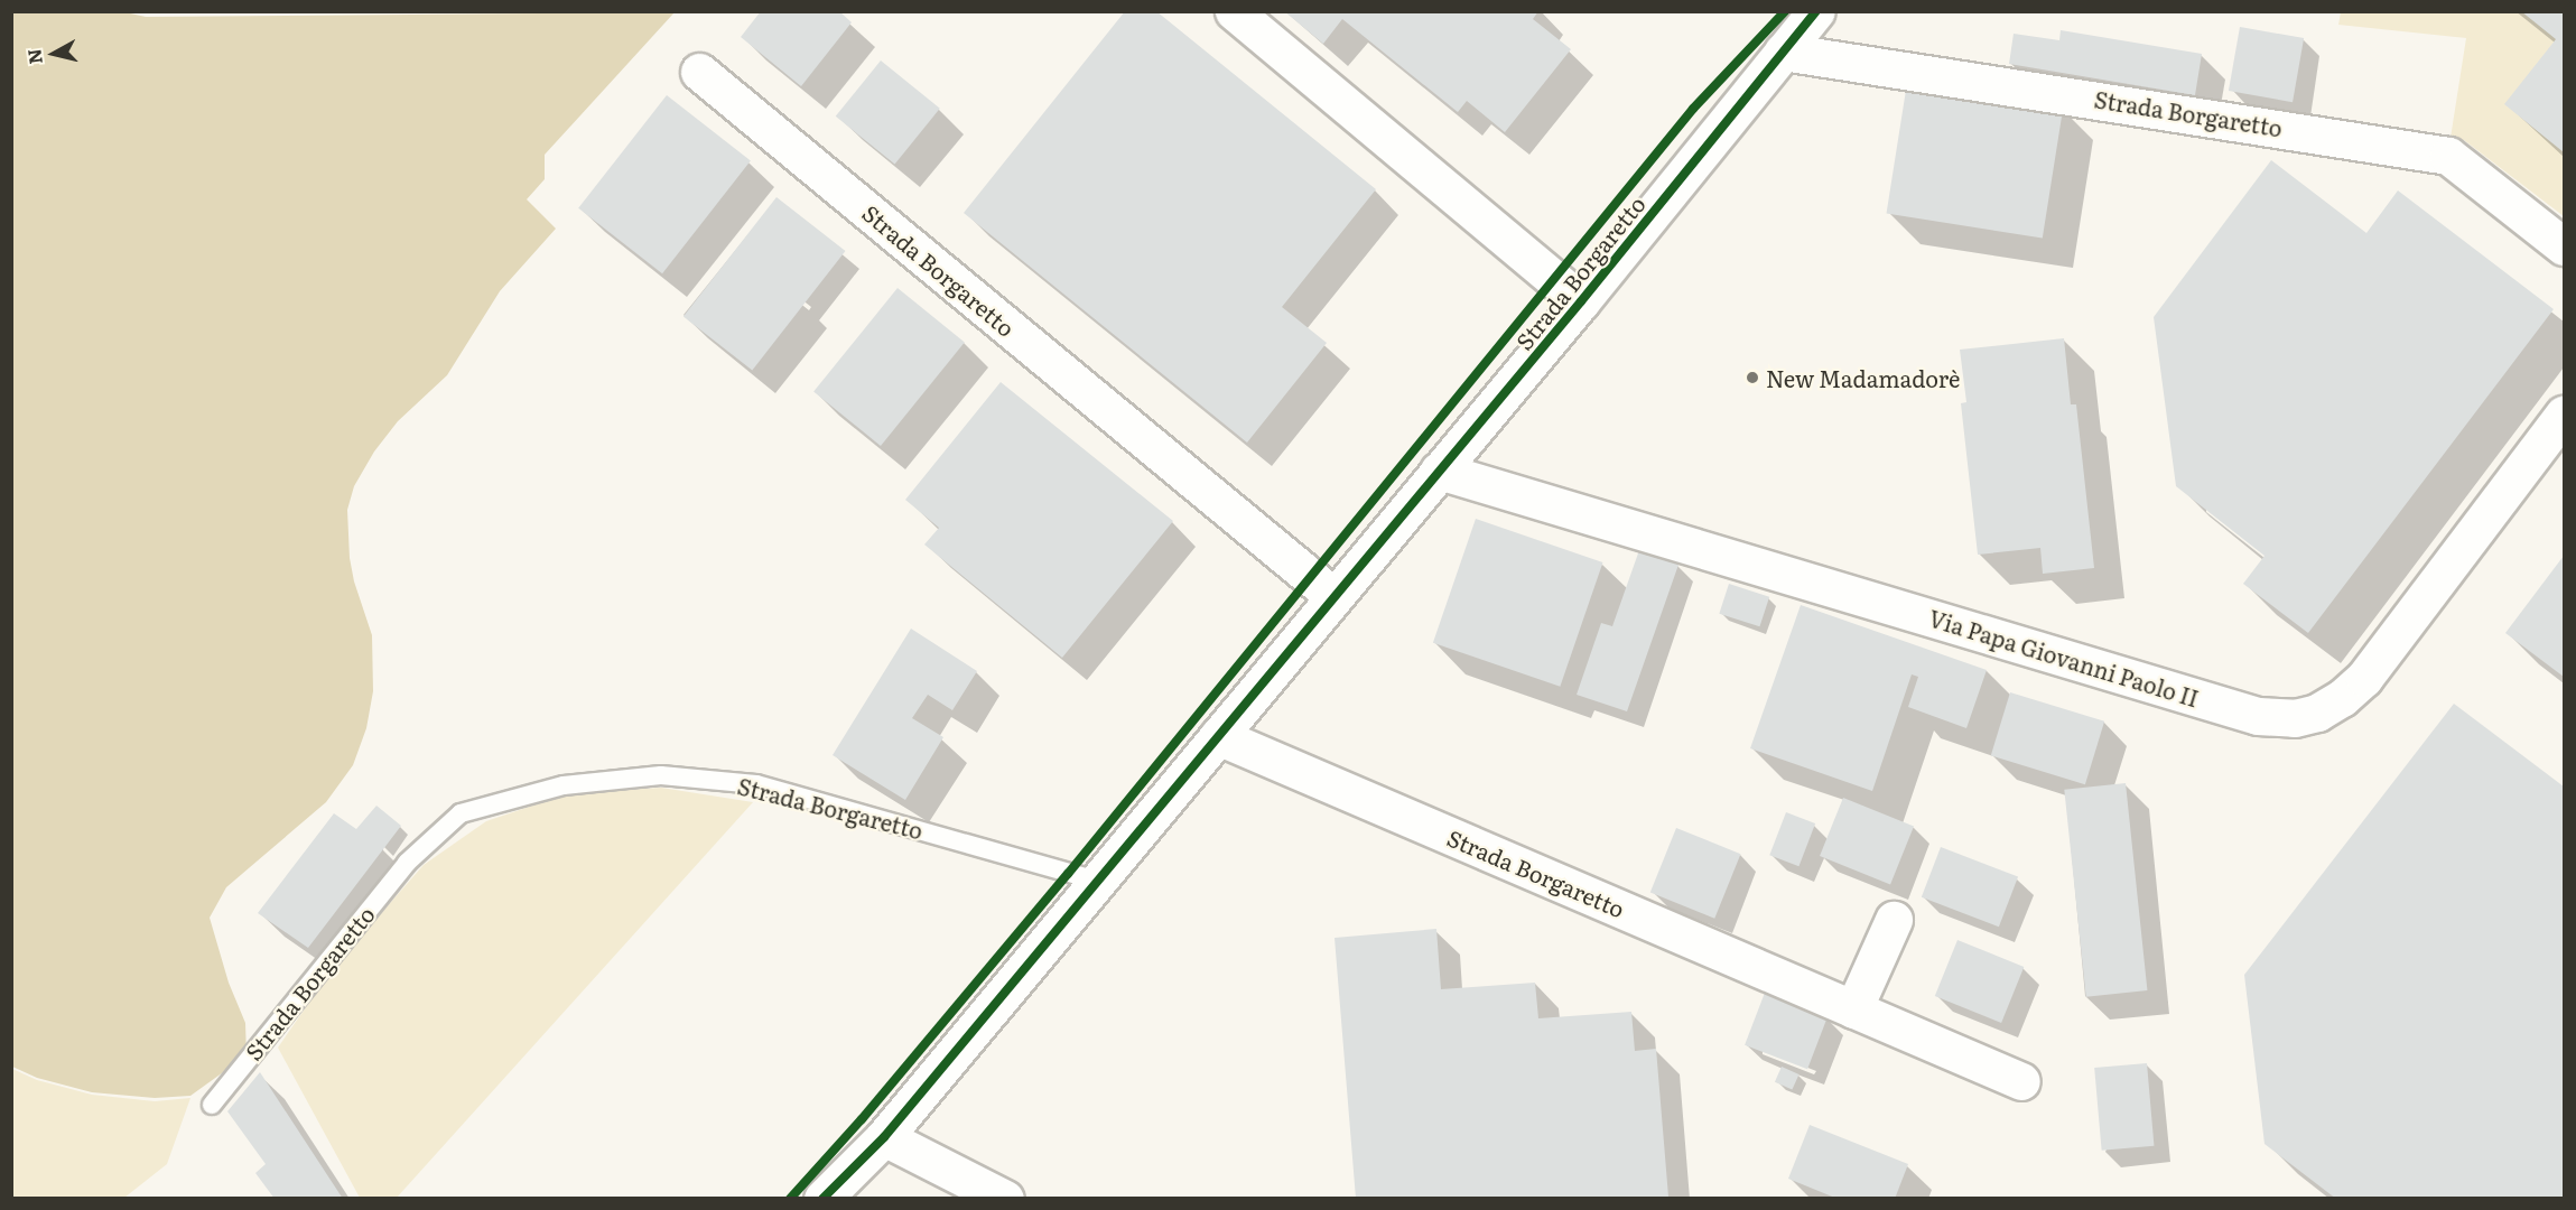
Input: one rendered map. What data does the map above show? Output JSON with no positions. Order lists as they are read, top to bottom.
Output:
{
  "streets": {
    "street": ["Strada Borgaretto", "Via Papa Giovanni Paolo II"]
  },
  "crossings": [
    ["Strada Borgaretto", "Via Papa Giovanni Paolo II"]
  ],
  "places": ["New Madamadorè"],
  "north": "left"
}
